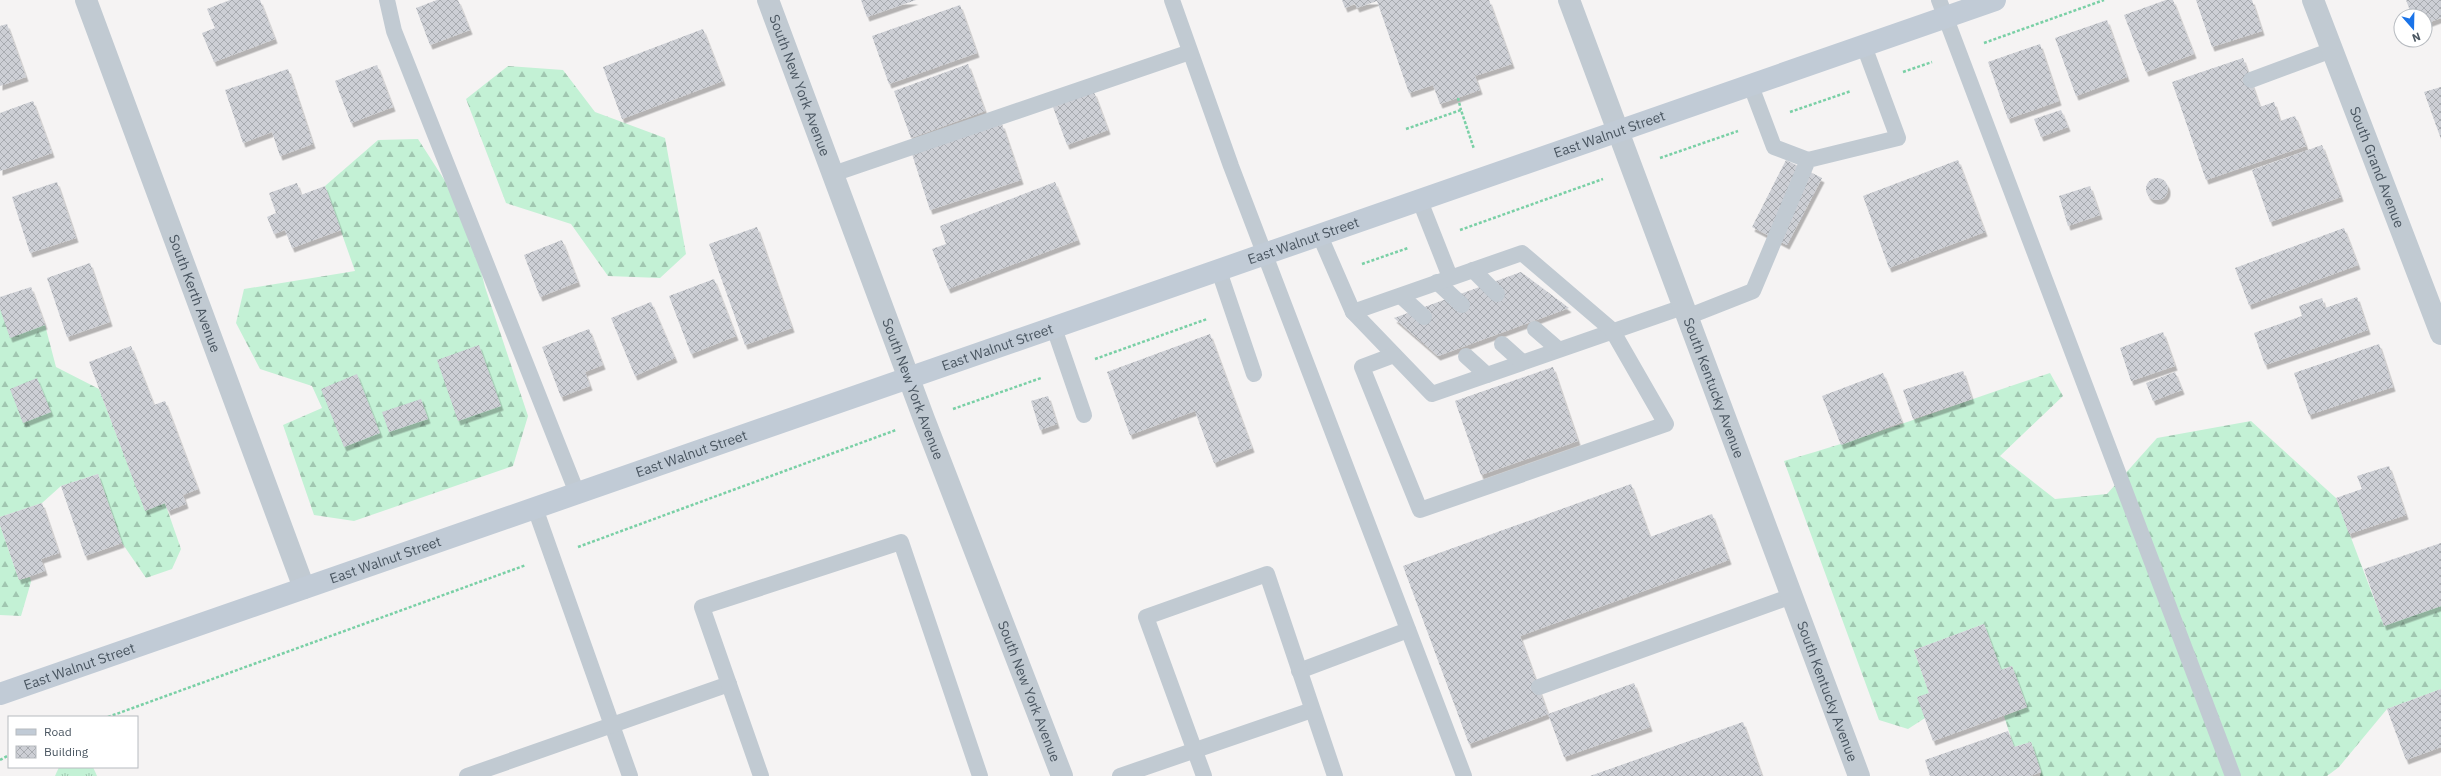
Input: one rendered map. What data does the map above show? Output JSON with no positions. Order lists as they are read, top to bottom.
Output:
{
  "streets": {
    "main road": ["East Walnut Street"],
    "street": [
      "South New York Avenue",
      "South Grand Avenue",
      "South Kerth Avenue",
      "South Kentucky Avenue"
    ]
  },
  "crossings": [
    ["South New York Avenue", "East Walnut Street"],
    ["East Walnut Street", "South Kerth Avenue"],
    ["East Walnut Street", "South Kentucky Avenue"]
  ],
  "legend": ["Road", "Building"],
  "north": "bottom"
}
